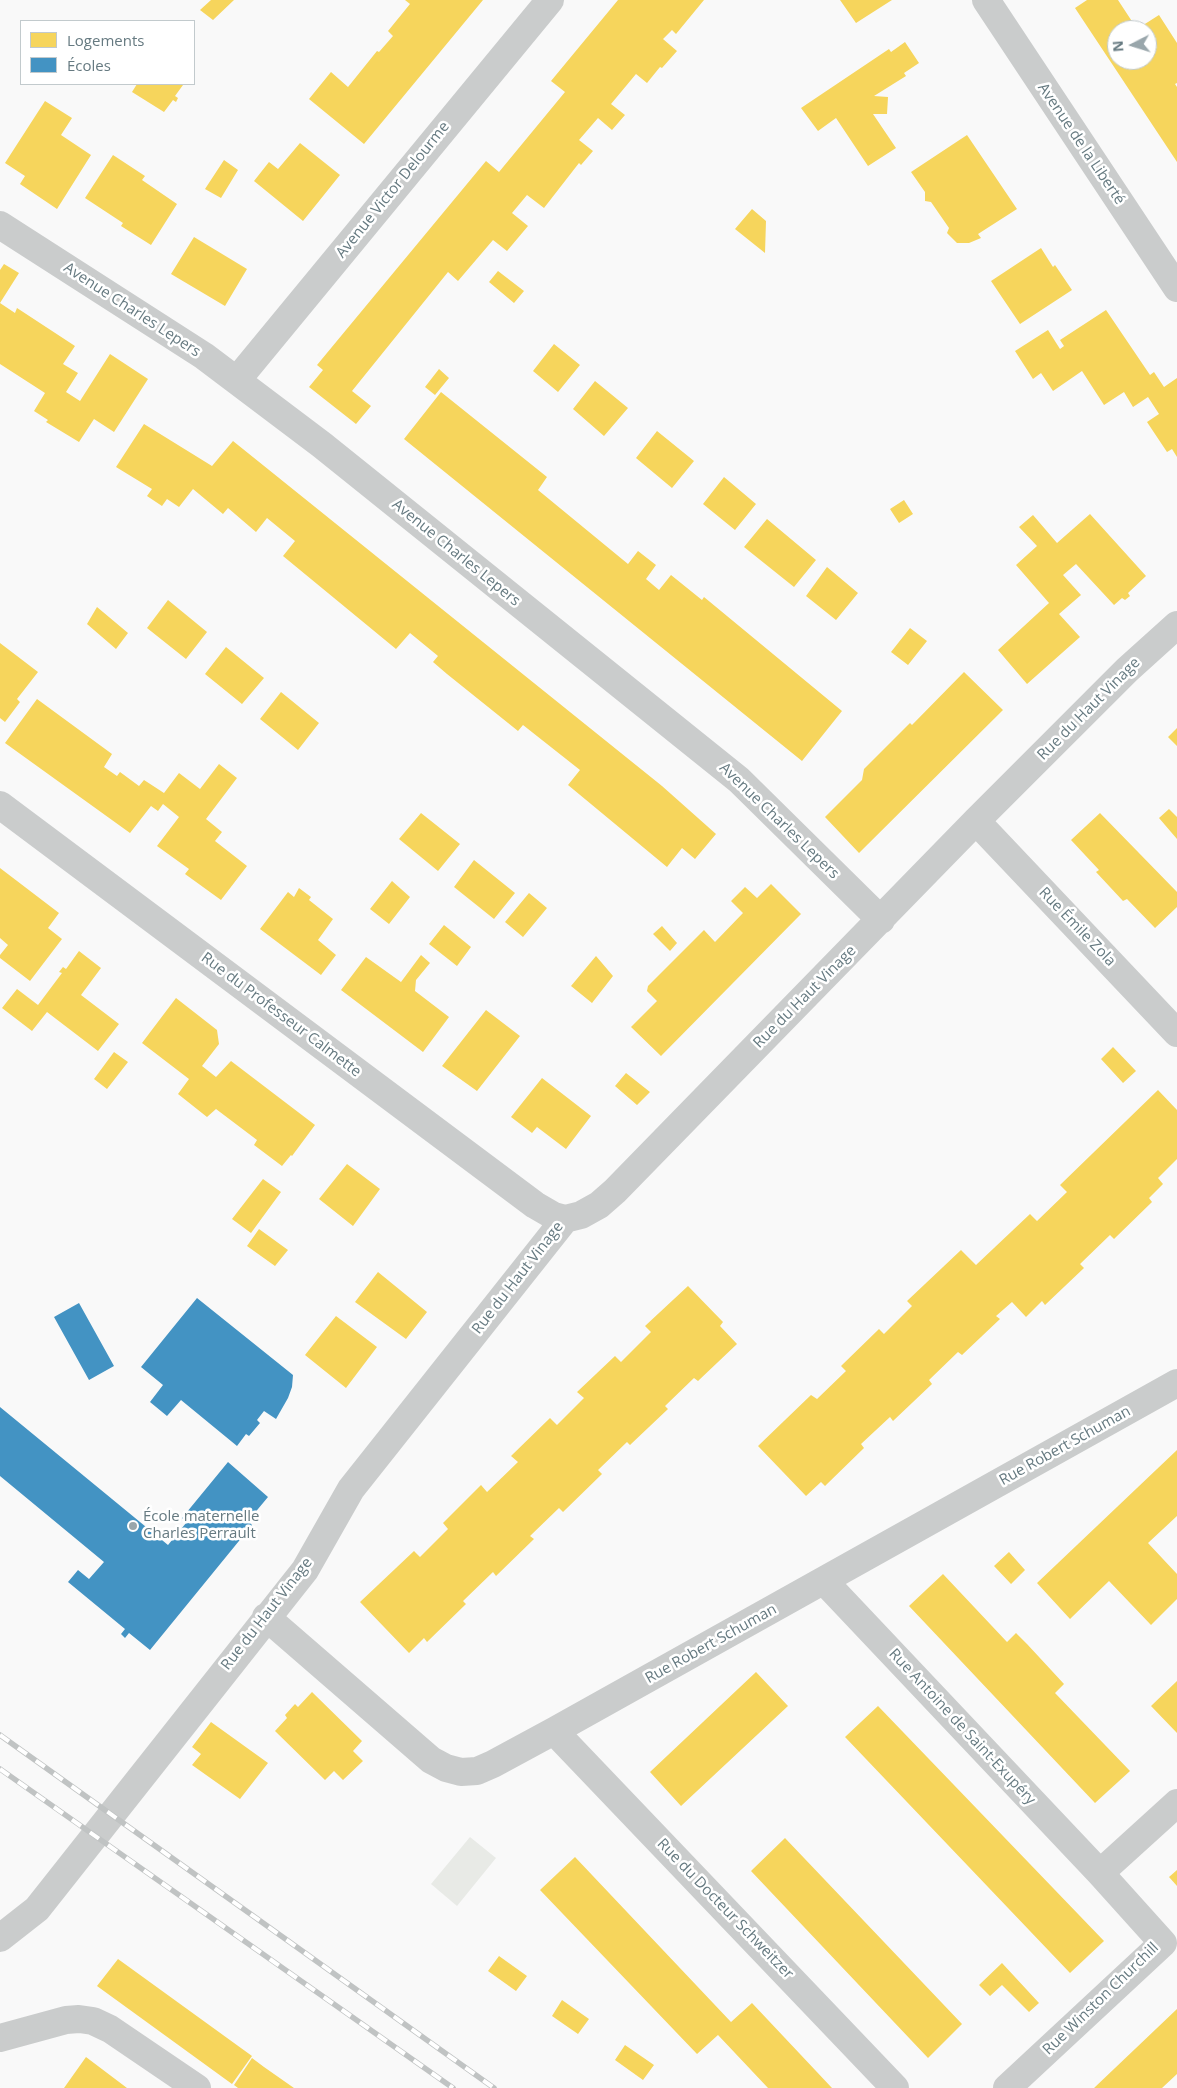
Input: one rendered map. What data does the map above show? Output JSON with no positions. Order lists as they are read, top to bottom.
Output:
{
  "streets": {
    "street": [
      "Avenue de la Liberté",
      "Avenue Victor Delourme",
      "Avenue Charles Lepers",
      "Rue du Haut Vinage",
      "Rue Émile Zola",
      "Rue du Professeur Calmette",
      "Rue Robert Schuman",
      "Rue Antoine de Saint-Exupéry",
      "Rue du Docteur Schweitzer",
      "Rue Winston Churchill"
    ]
  },
  "crossings": [
    ["Avenue Victor Delourme", "Avenue Charles Lepers"],
    ["Avenue Charles Lepers", "Rue du Haut Vinage"],
    ["Rue du Haut Vinage", "Rue Émile Zola"],
    ["Rue du Haut Vinage", "Rue du Professeur Calmette"],
    ["Rue du Haut Vinage", "Rue Robert Schuman"],
    ["Rue Robert Schuman", "Rue Antoine de Saint-Exupéry"],
    ["Rue Robert Schuman", "Rue du Docteur Schweitzer"],
    ["Rue Antoine de Saint-Exupéry", "Rue Winston Churchill"]
  ],
  "places": ["École maternelle Charles Perrault"],
  "legend": ["Logements", "Écoles"],
  "north": "left"
}
